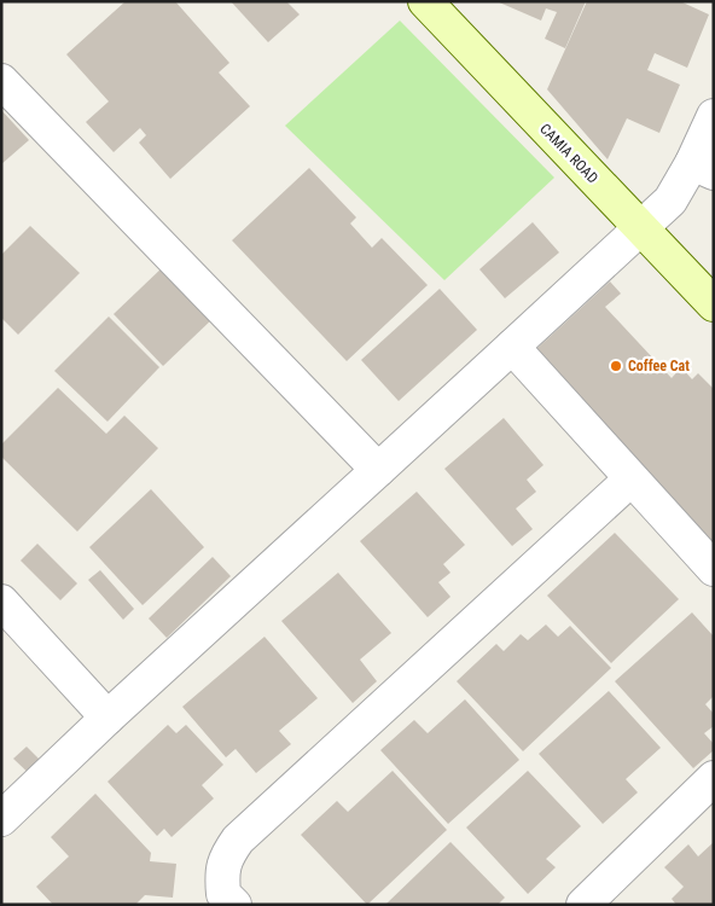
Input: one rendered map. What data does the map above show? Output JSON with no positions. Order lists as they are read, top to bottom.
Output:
{
  "streets": {
    "street": ["CAMIA ROAD"]
  },
  "places": ["Coffee Cat"]
}
